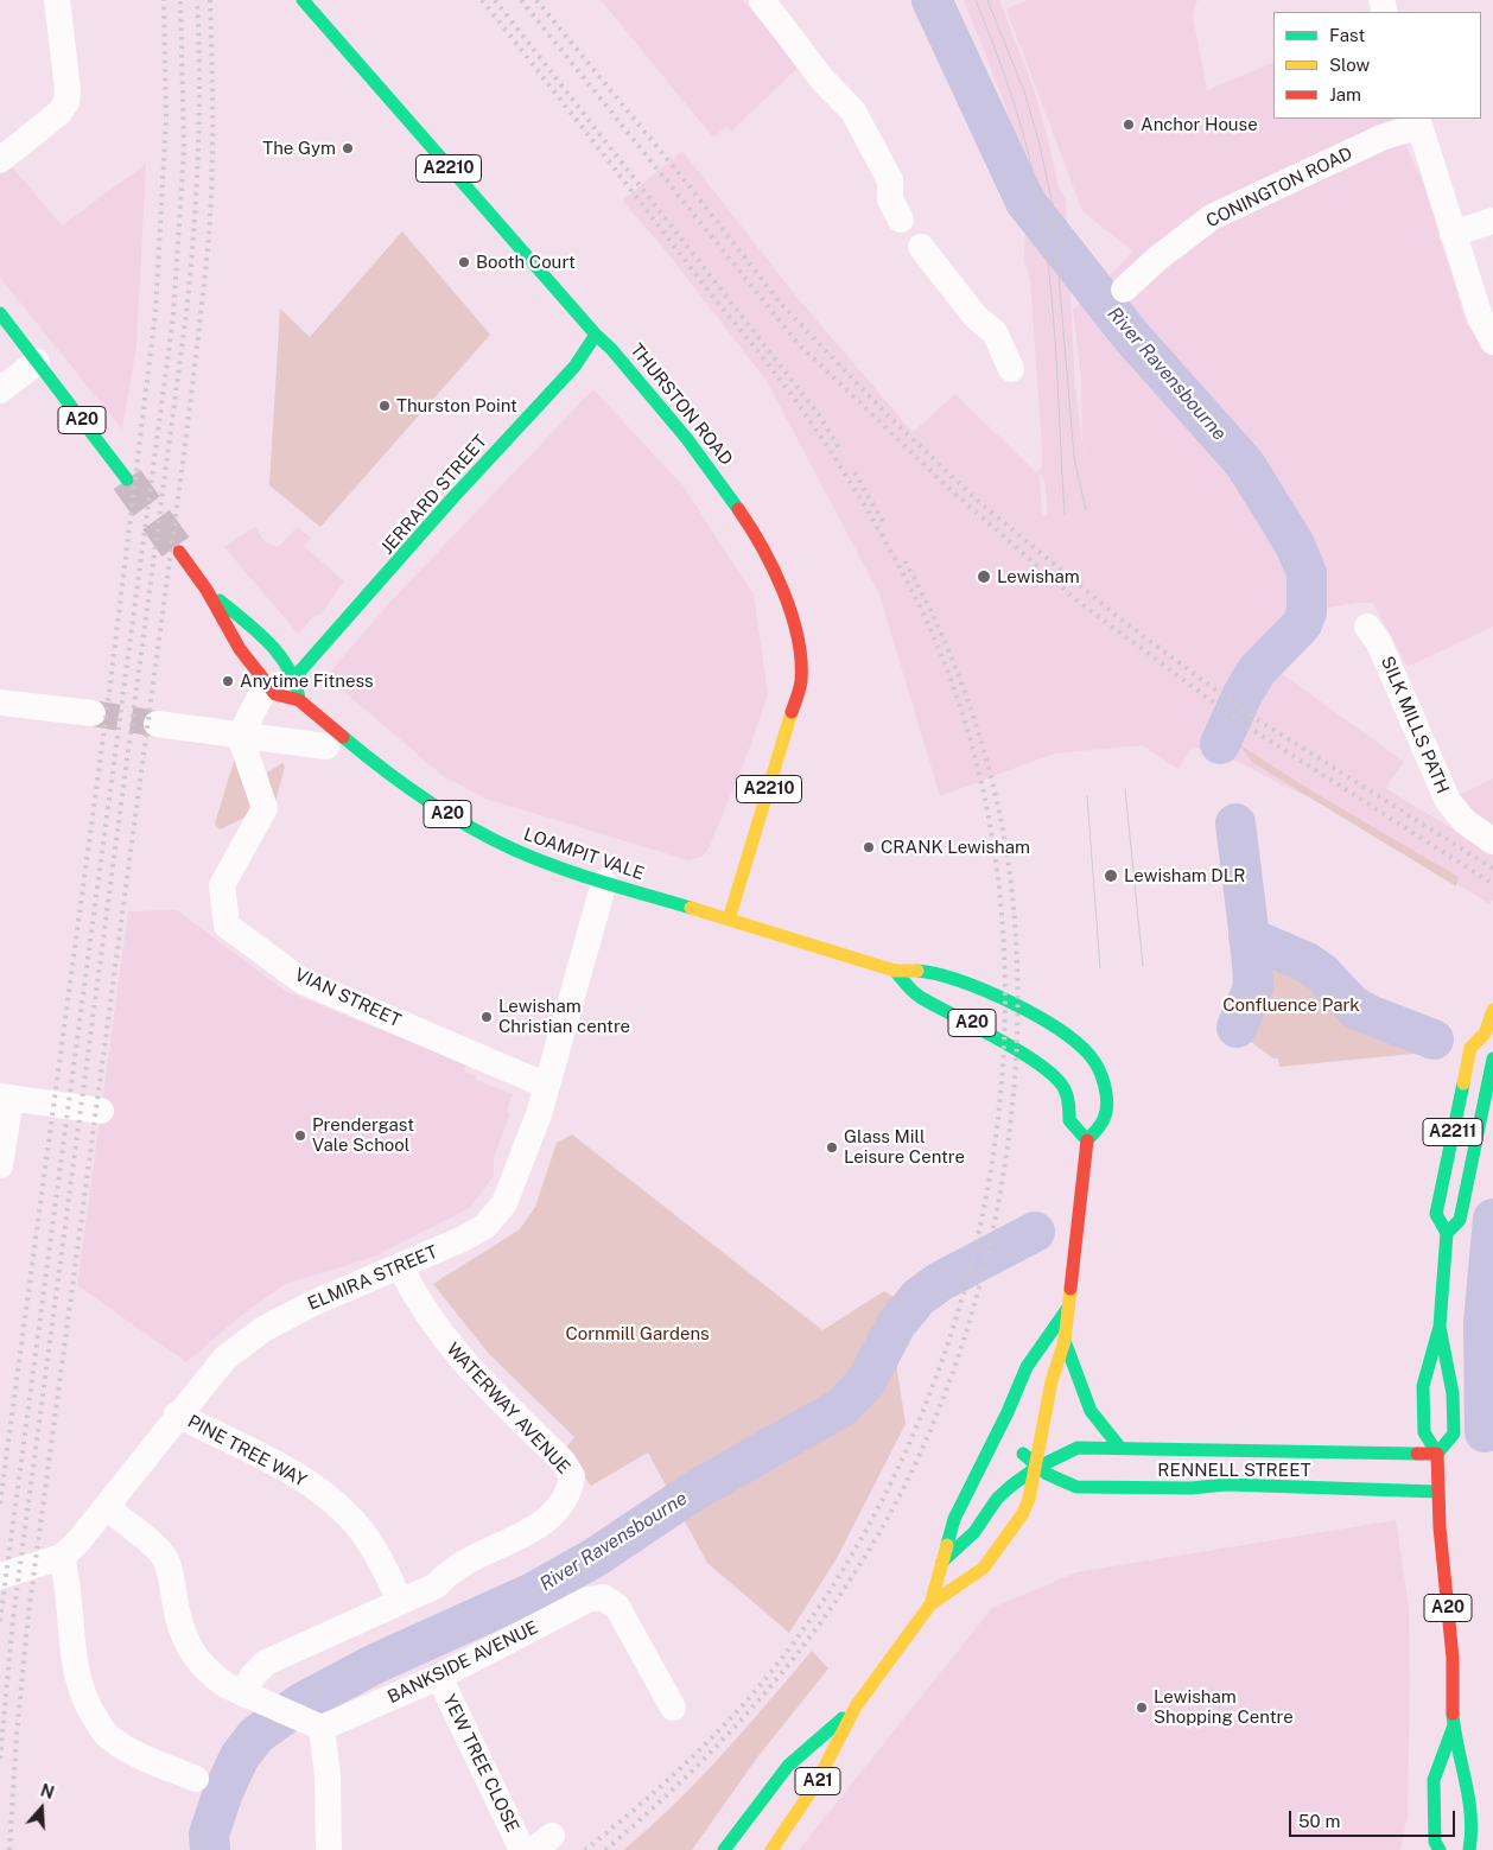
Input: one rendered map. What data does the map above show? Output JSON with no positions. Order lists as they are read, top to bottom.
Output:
{
  "streets": {
    "main road": [
      "A2210",
      "THURSTON ROAD",
      "A20",
      "JERRARD STREET",
      "LOAMPIT VALE",
      "A2211",
      "RENNELL STREET",
      "A21"
    ],
    "street": [
      "CONINGTON ROAD",
      "SILK MILLS PATH",
      "VIAN STREET",
      "ELMIRA STREET",
      "WATERWAY AVENUE",
      "PINE TREE WAY",
      "BANKSIDE AVENUE",
      "YEW TREE CLOSE"
    ]
  },
  "crossings": [
    ["THURSTON ROAD", "JERRARD STREET"],
    ["THURSTON ROAD", "LOAMPIT VALE"],
    ["A20", "LOAMPIT VALE"],
    ["A20", "A2211"],
    ["A20", "RENNELL STREET"],
    ["A20", "A21"],
    ["JERRARD STREET", "LOAMPIT VALE"],
    ["LOAMPIT VALE", "ELMIRA STREET"],
    ["VIAN STREET", "ELMIRA STREET"],
    ["A2211", "RENNELL STREET"],
    ["ELMIRA STREET", "WATERWAY AVENUE"],
    ["ELMIRA STREET", "PINE TREE WAY"],
    ["WATERWAY AVENUE", "PINE TREE WAY"],
    ["RENNELL STREET", "A21"],
    ["BANKSIDE AVENUE", "YEW TREE CLOSE"]
  ],
  "water": ["River Ravensbourne"],
  "parks": ["Confluence Park", "Cornmill Gardens"],
  "places": [
    "Anchor House",
    "The Gym",
    "Booth Court",
    "Thurston Point",
    "Lewisham",
    "Anytime Fitness",
    "CRANK Lewisham",
    "Lewisham DLR",
    "Lewisham Christian centre",
    "Prendergast Vale School",
    "Glass Mill Leisure Centre",
    "Lewisham Shopping Centre"
  ],
  "legend": ["Fast", "Slow", "Jam"],
  "scale_bar": "50 m",
  "north": "top"
}
